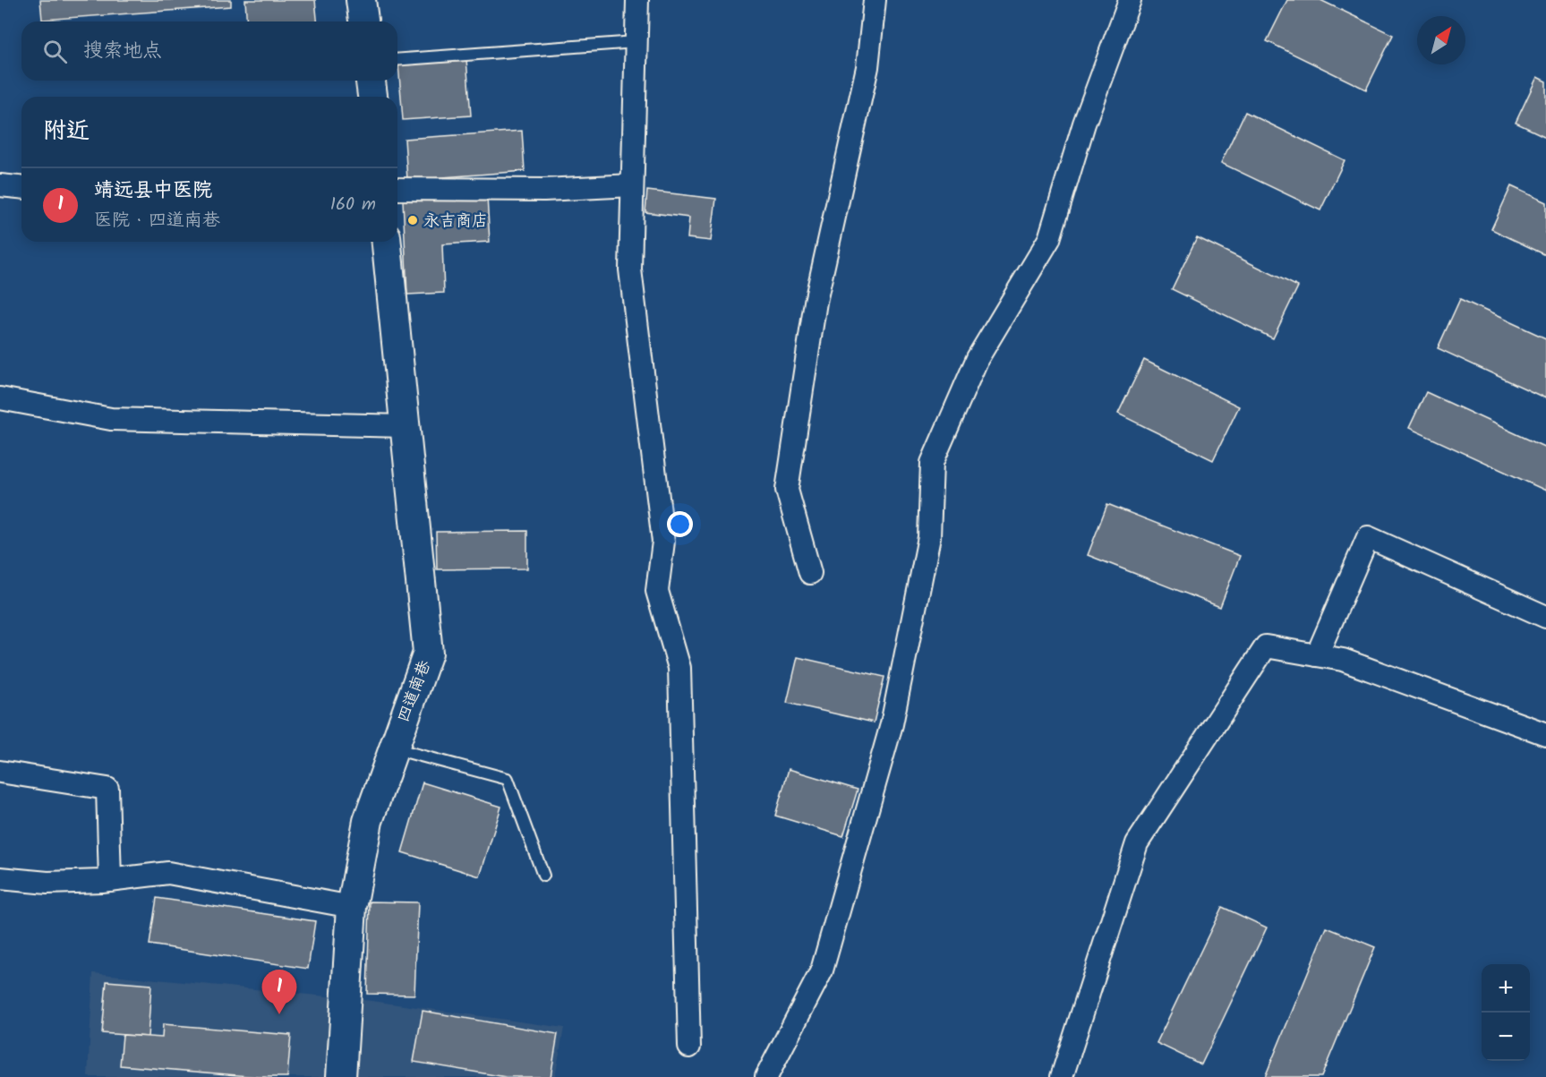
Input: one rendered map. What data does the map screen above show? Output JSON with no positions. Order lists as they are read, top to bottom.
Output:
{
  "streets": {
    "street": ["四道南巷"]
  },
  "places": ["永吉商店"],
  "north": "top right",
  "page": {
    "search": "搜索地点",
    "heading": "附近",
    "list": [
      {
        "mark": "1",
        "name": "靖远县中医院",
        "note": "医院 · 四道南巷",
        "value": "160 m"
      }
    ],
    "map_buttons": ["+", "−"],
    "pins": "1"
  }
}
